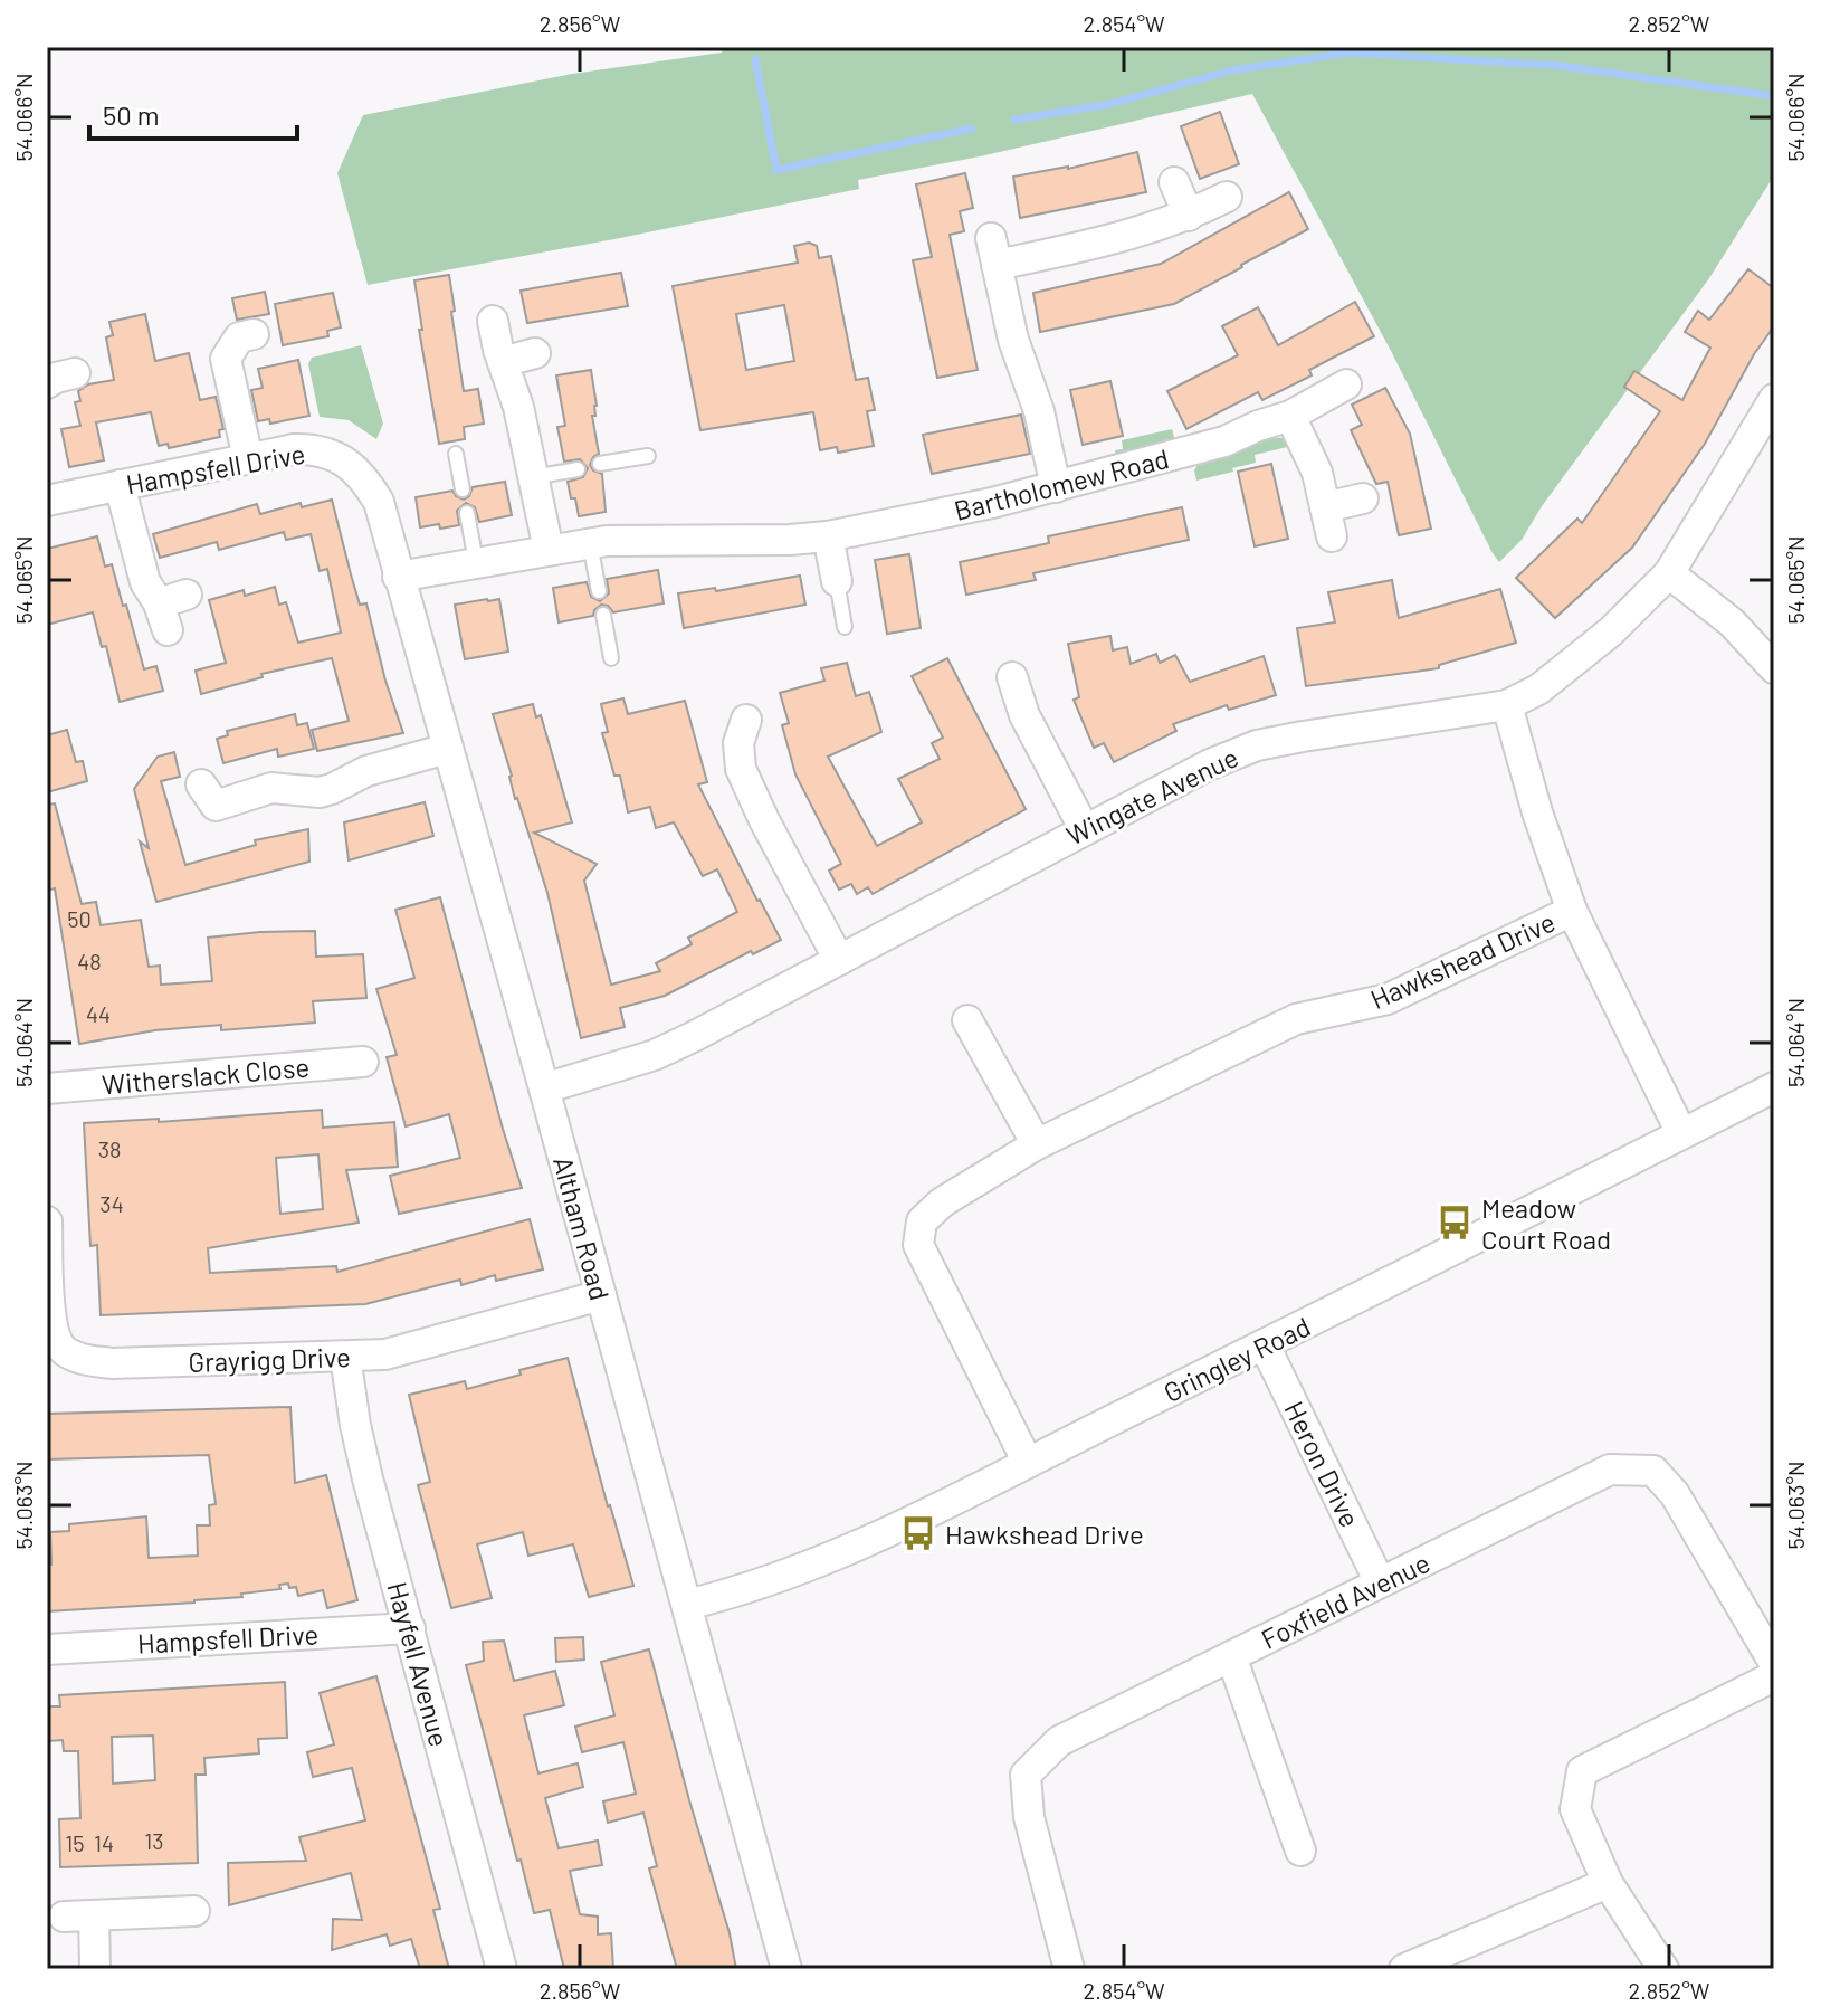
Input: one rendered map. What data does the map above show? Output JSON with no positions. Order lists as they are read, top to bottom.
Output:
{
  "streets": {
    "street": [
      "Hampsfell Drive",
      "Bartholomew Road",
      "Wingate Avenue",
      "Hawkshead Drive",
      "Witherslack Close",
      "Altham Road",
      "Grayrigg Drive",
      "Gringley Road",
      "Heron Drive",
      "Foxfield Avenue",
      "Hayfell Avenue"
    ]
  },
  "crossings": [
    ["Hampsfell Drive", "Altham Road"],
    ["Hampsfell Drive", "Hayfell Avenue"],
    ["Bartholomew Road", "Altham Road"],
    ["Wingate Avenue", "Altham Road"],
    ["Hawkshead Drive", "Gringley Road"],
    ["Altham Road", "Grayrigg Drive"],
    ["Altham Road", "Gringley Road"],
    ["Grayrigg Drive", "Hayfell Avenue"],
    ["Gringley Road", "Heron Drive"],
    ["Heron Drive", "Foxfield Avenue"]
  ],
  "places": {
    "bus stop": ["Meadow Court Road", "Hawkshead Drive"]
  },
  "house_numbers": [
    "50",
    "48",
    "44",
    "38",
    "34",
    "13",
    "15",
    "14"
  ],
  "scale_bar": "50 m",
  "coordinates": [
    "2.856°W",
    "2.854°W",
    "2.852°W",
    "54.066°N",
    "54.065°N",
    "54.064°N",
    "54.063°N"
  ]
}
